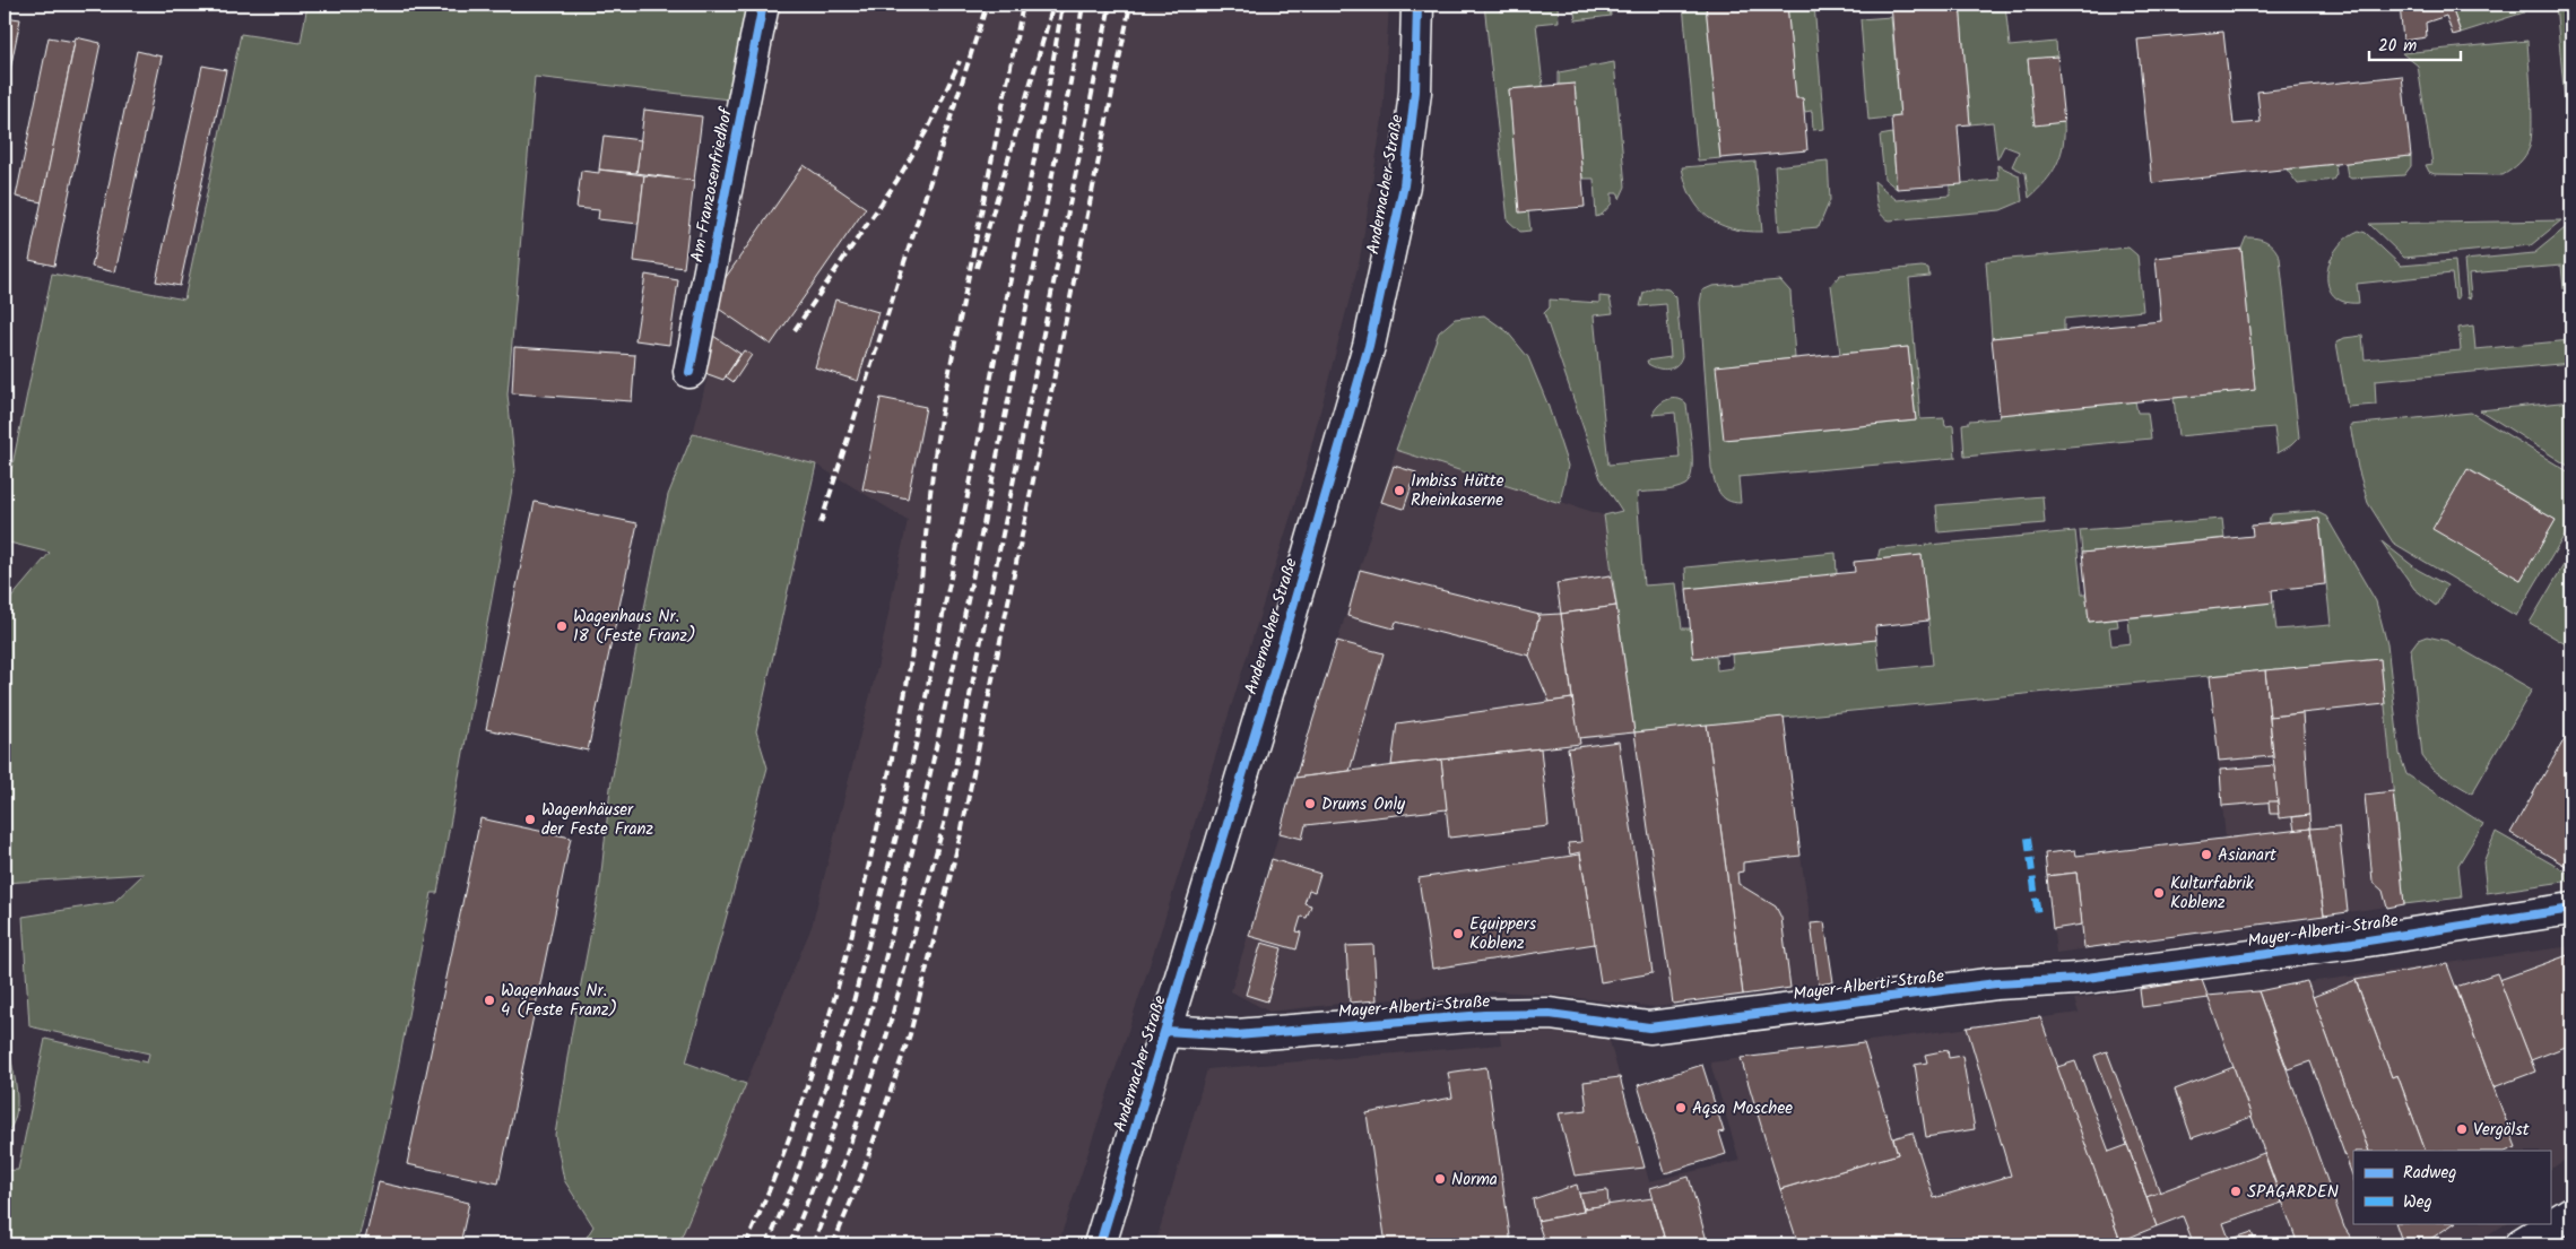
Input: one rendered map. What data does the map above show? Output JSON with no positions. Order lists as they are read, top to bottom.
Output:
{
  "streets": {
    "street": ["Andernacher Straße", "Am Franzosenfriedhof", "Mayer-Alberti-Straße"]
  },
  "crossings": [
    ["Andernacher Straße", "Mayer-Alberti-Straße"]
  ],
  "places": [
    "Imbiss Hütte Rheinkaserne",
    "Wagenhaus Nr. 18 (Feste Franz)",
    "Drums Only",
    "Wagenhäuser der Feste Franz",
    "Asianart",
    "Kulturfabrik Koblenz",
    "Equippers Koblenz",
    "Wagenhaus Nr. 4 (Feste Franz)",
    "Aqsa Moschee",
    "Vergölst",
    "Norma",
    "SPAGARDEN"
  ],
  "legend": ["Radweg", "Weg"],
  "scale_bar": "20 m"
}
